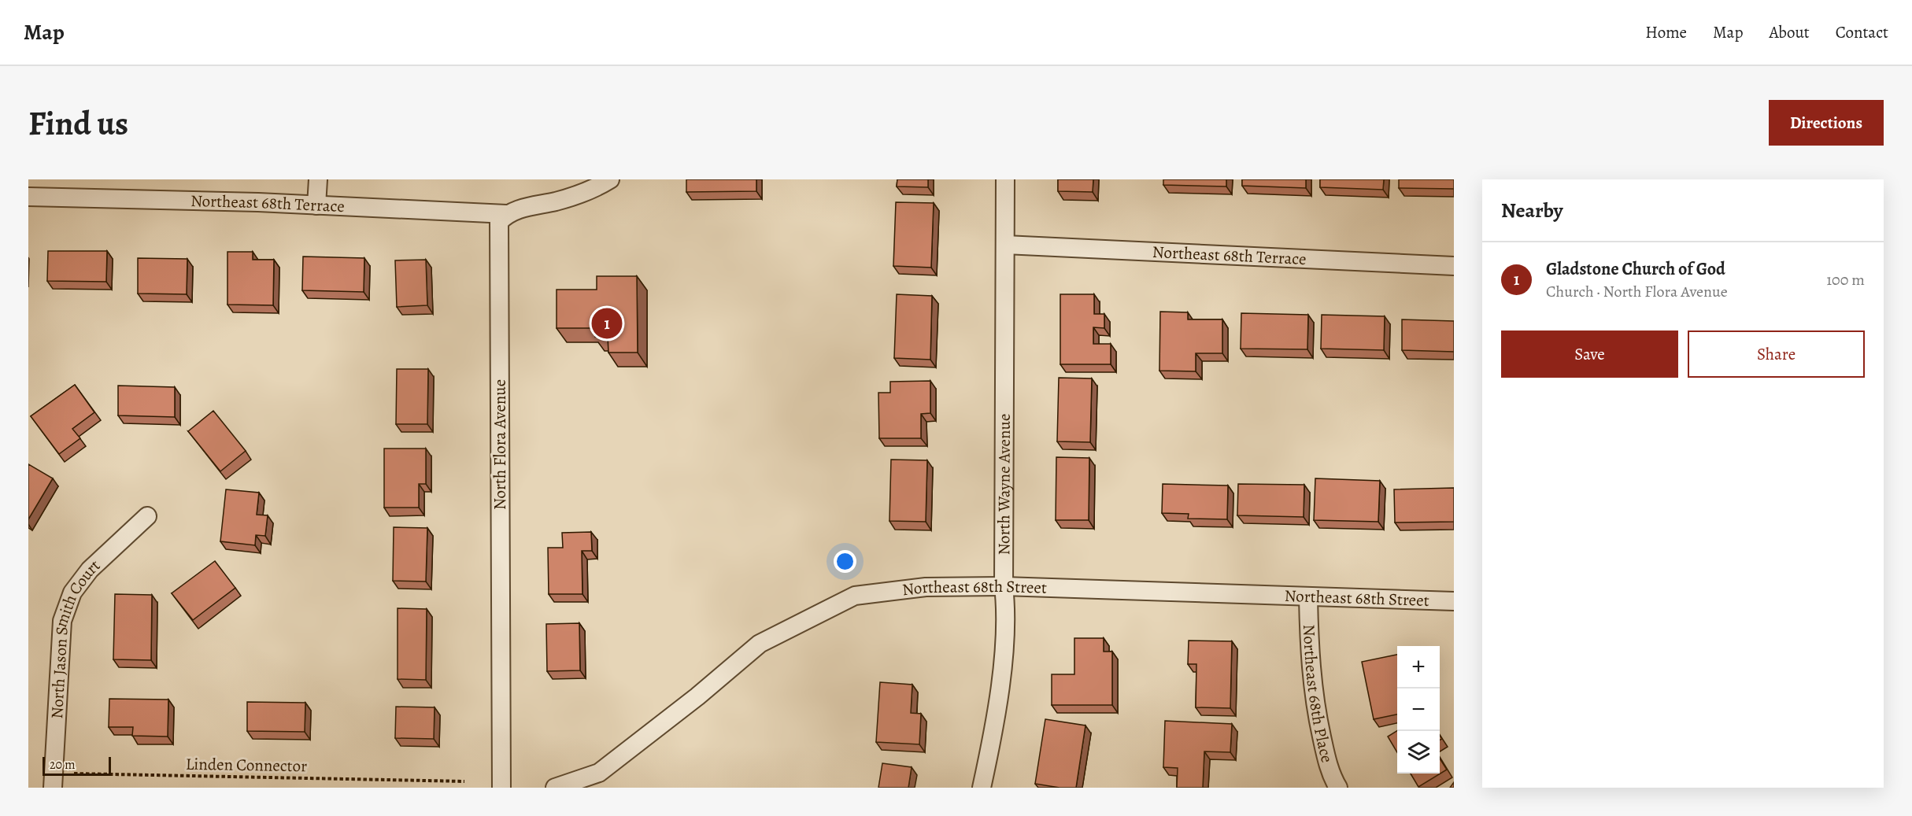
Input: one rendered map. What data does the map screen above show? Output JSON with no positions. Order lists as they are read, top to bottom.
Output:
{
  "streets": {
    "street": [
      "Northeast 68th Terrace",
      "North Flora Avenue",
      "North Wayne Avenue",
      "Northeast 68th Street",
      "North Jason Smith Court",
      "Northeast 68th Place"
    ],
    "path": ["Linden Connector"]
  },
  "crossings": [
    ["Northeast 68th Terrace", "North Flora Avenue"],
    ["Northeast 68th Terrace", "North Wayne Avenue"],
    ["North Wayne Avenue", "Northeast 68th Street"],
    ["Northeast 68th Street", "Northeast 68th Place"],
    ["North Jason Smith Court", "Linden Connector"]
  ],
  "scale_bar": "20 m",
  "page": {
    "header": "Map",
    "nav": [
      "Home",
      "Map",
      "About",
      "Contact"
    ],
    "buttons": [
      "Directions",
      ["Save", "Share"]
    ],
    "title": "Find us",
    "heading": "Nearby",
    "list": [
      {
        "mark": "1",
        "name": "Gladstone Church of God",
        "note": "Church · North Flora Avenue",
        "value": "100 m"
      }
    ],
    "pins": "1",
    "map_buttons": ["+", "−"],
    "scale": "20 m"
  }
}
